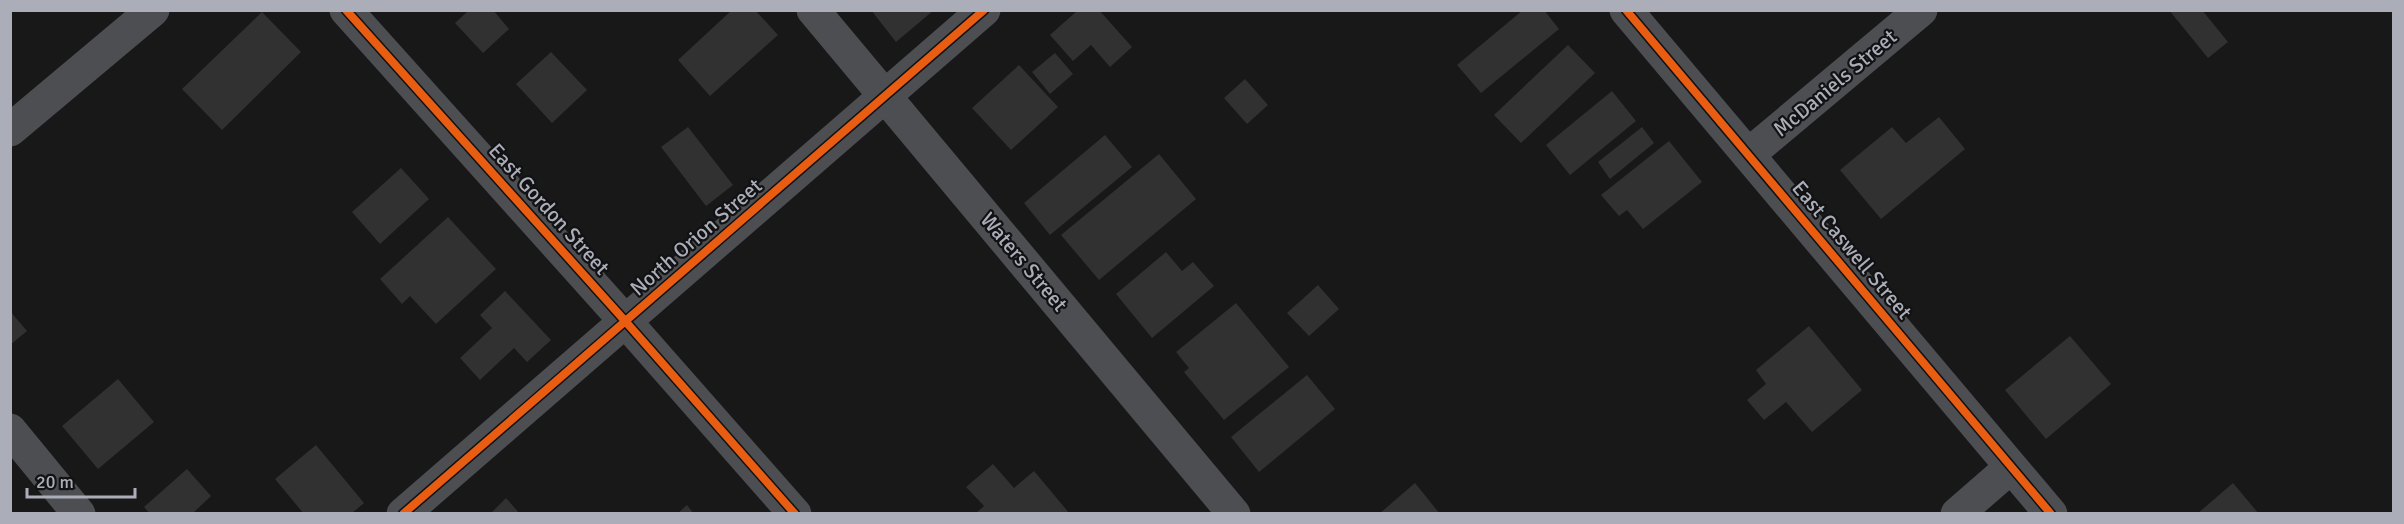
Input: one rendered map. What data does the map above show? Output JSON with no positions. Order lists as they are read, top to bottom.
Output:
{
  "streets": {
    "street": [
      "McDaniels Street",
      "East Gordon Street",
      "North Orion Street",
      "East Caswell Street",
      "Waters Street"
    ]
  },
  "crossings": [
    ["McDaniels Street", "East Caswell Street"],
    ["East Gordon Street", "North Orion Street"],
    ["North Orion Street", "Waters Street"]
  ],
  "scale_bar": "20 m"
}
